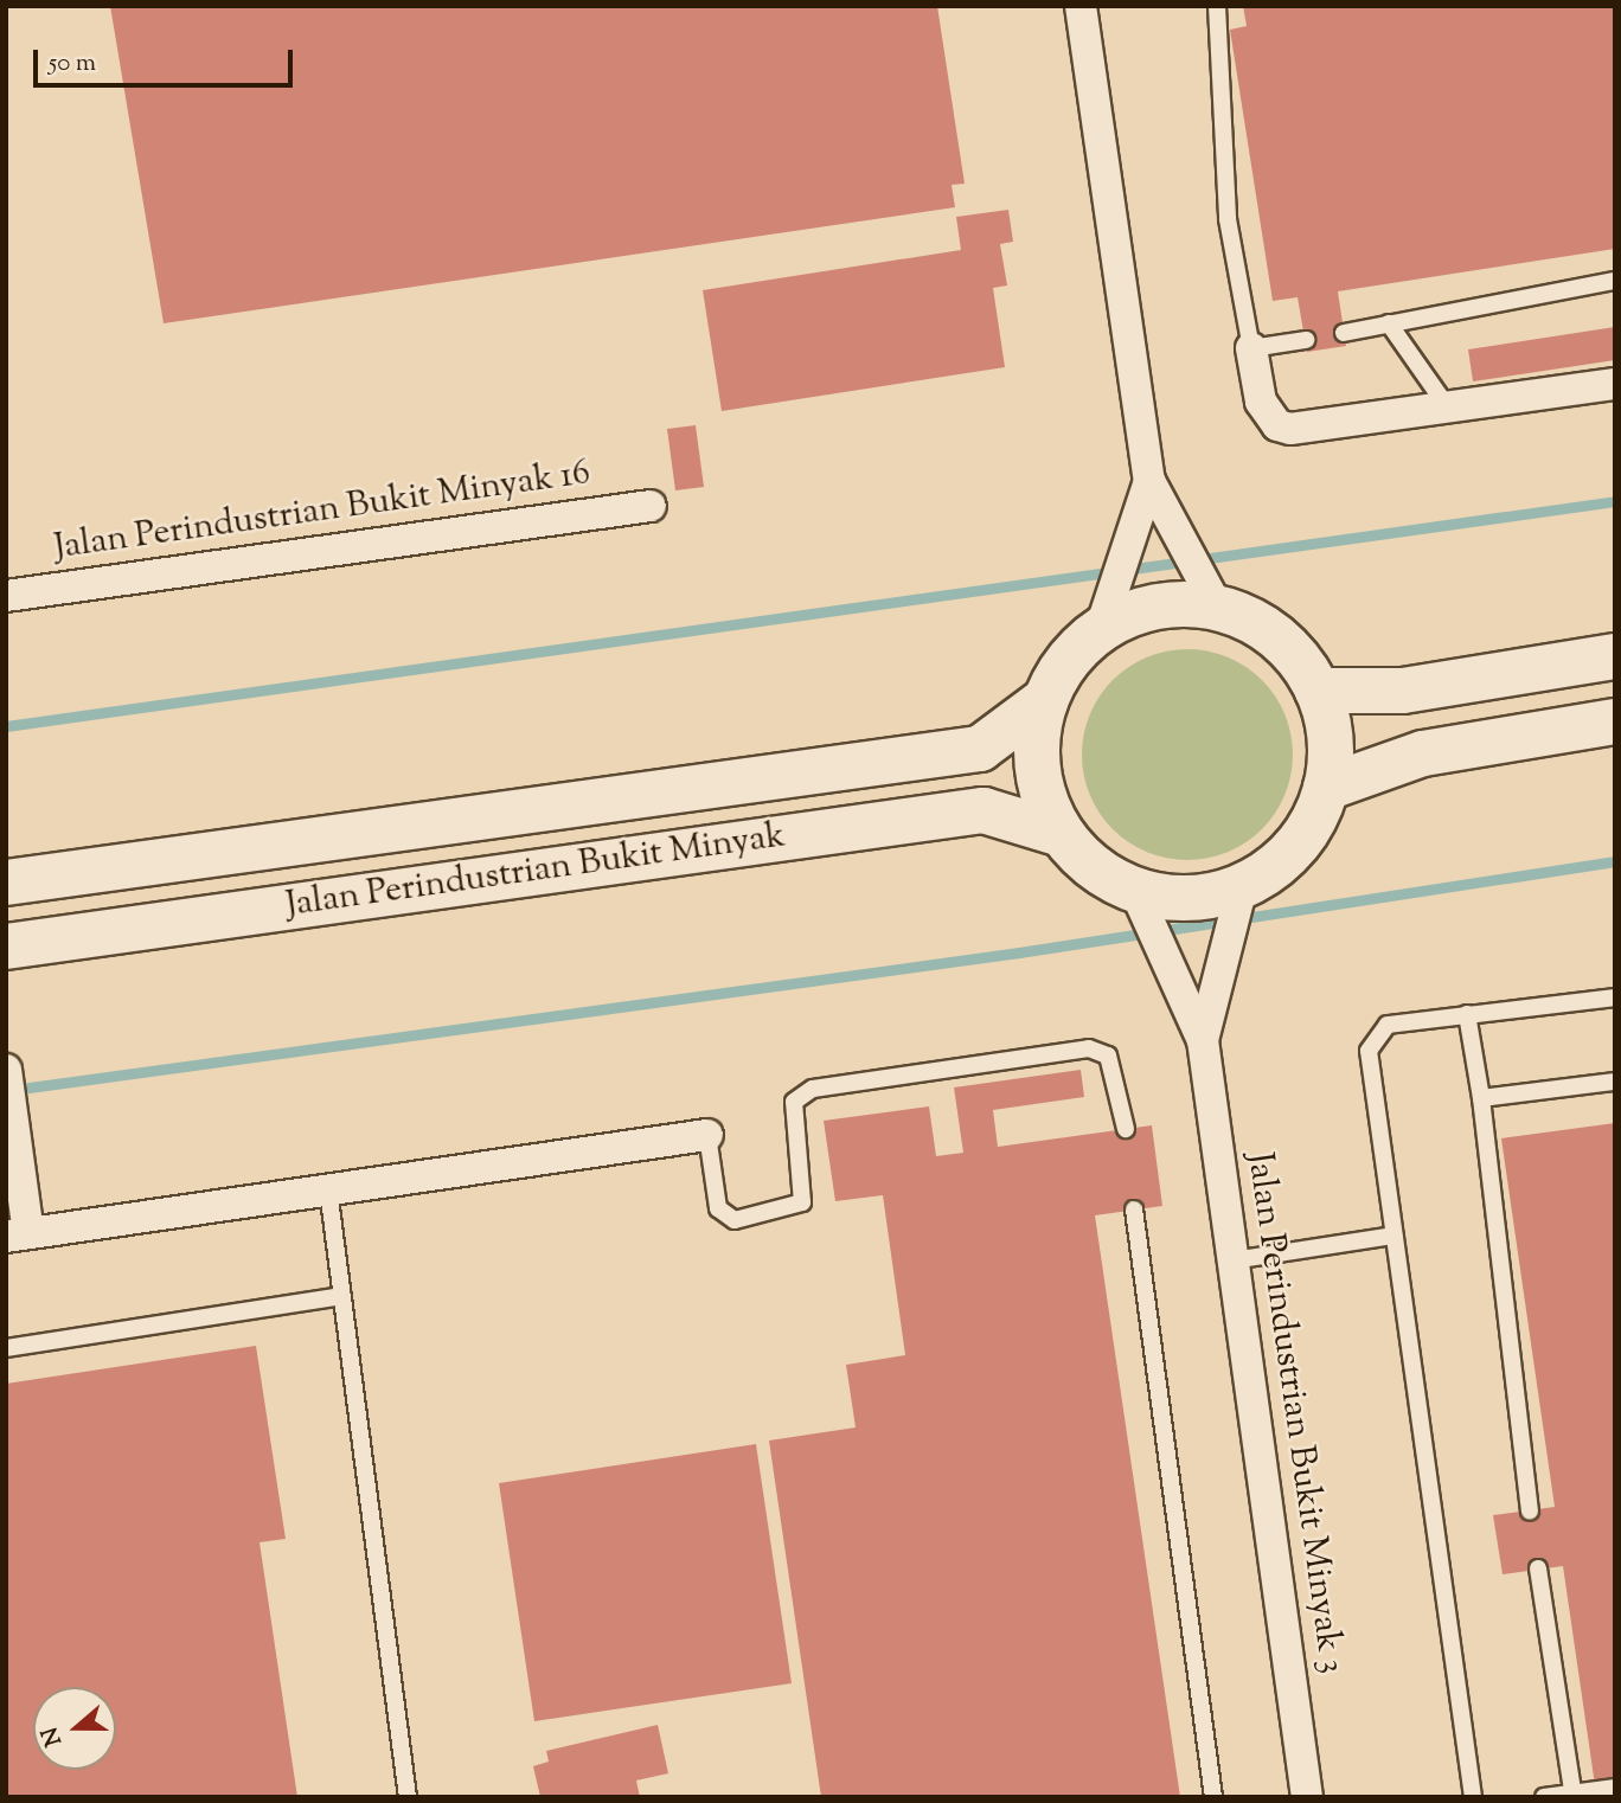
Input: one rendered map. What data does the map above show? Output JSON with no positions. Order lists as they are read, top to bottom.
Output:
{
  "streets": {
    "main road": ["Jalan Perindustrian Bukit Minyak"],
    "street": ["Jalan Perindustrian Bukit Minyak 16", "Jalan Perindustrian Bukit Minyak 3"]
  },
  "scale_bar": "50 m",
  "north": "left"
}
